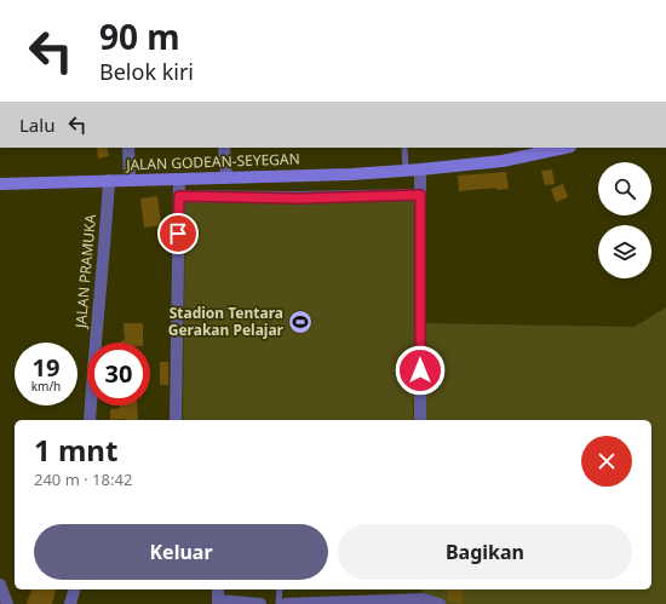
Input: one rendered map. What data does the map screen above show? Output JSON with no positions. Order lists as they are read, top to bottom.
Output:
{
  "streets": {
    "main road": ["JALAN GODEAN-SEYEGAN"],
    "street": ["JALAN PRAMUKA"]
  },
  "crossings": [
    ["JALAN GODEAN-SEYEGAN", "JALAN PRAMUKA"]
  ],
  "places": {
    "sports": ["Stadion Tentara Gerakan Pelajar"]
  },
  "page": {
    "turn": ["90 m", "Belok kiri"],
    "then": "Lalu",
    "speed": "19 km/h",
    "limit": "30",
    "heading": ["1 mnt", "240 m · 18:42"],
    "buttons": ["Keluar", "Bagikan"]
  }
}
